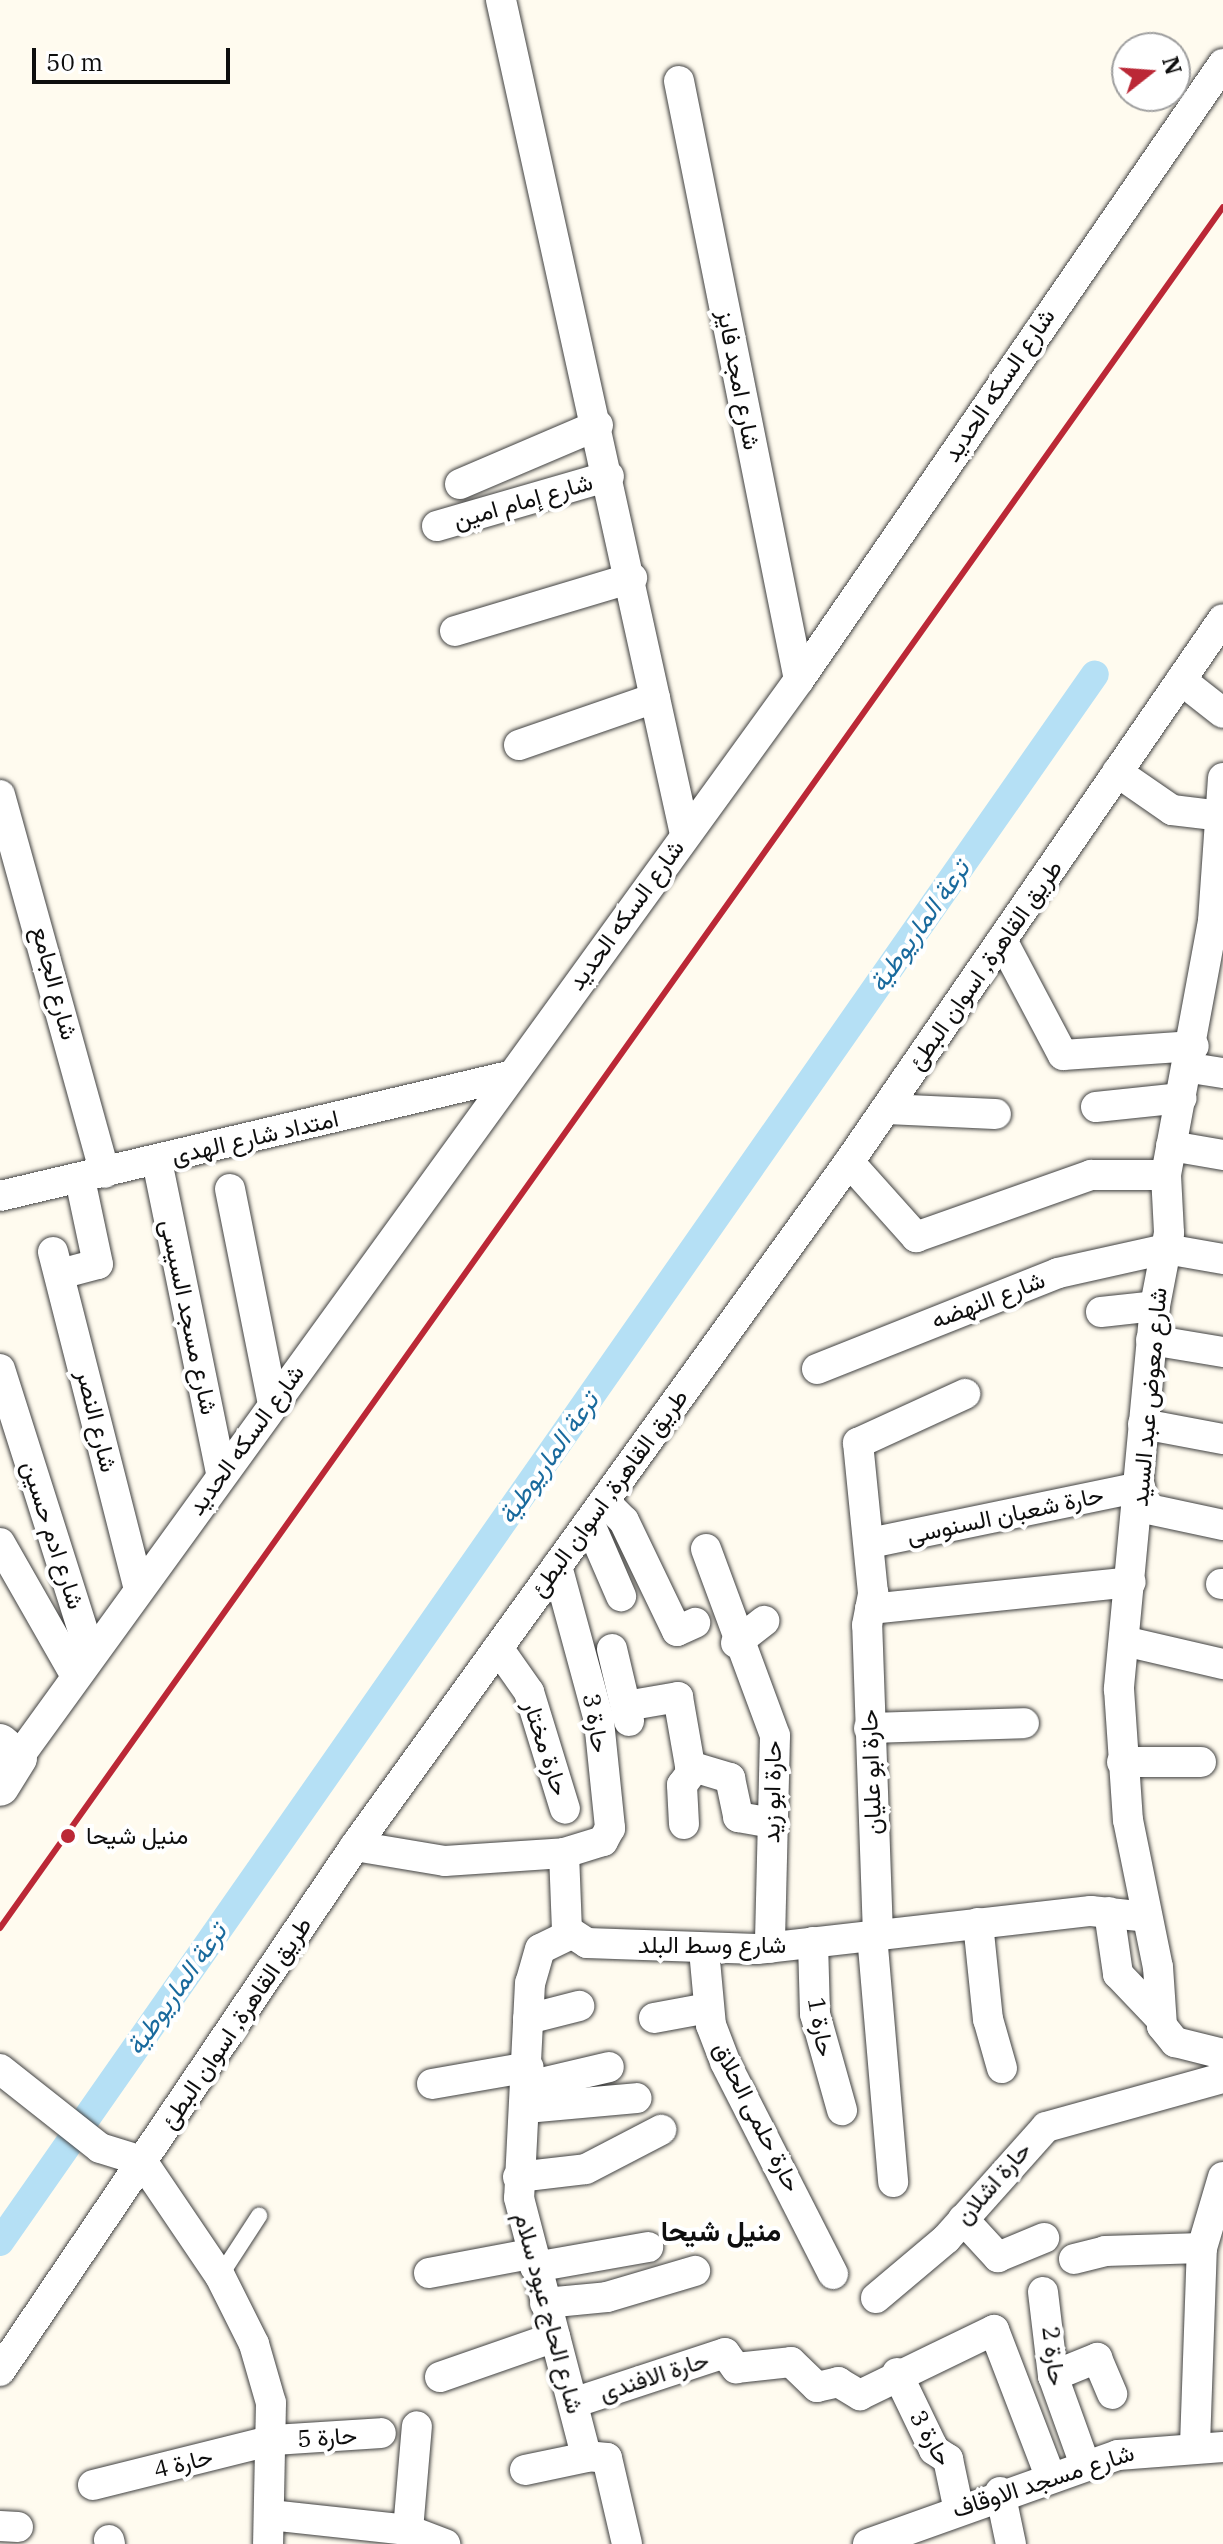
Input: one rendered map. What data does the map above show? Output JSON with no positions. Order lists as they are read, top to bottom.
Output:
{
  "streets": {
    "street": [
      "شارع امجد فايز",
      "شارع السكه الحديد",
      "شارع إمام امين",
      "طريق القاهرة, اسوان البطئ",
      "شارع الجامع",
      "امتداد شارع الهدى",
      "شارع النهضه",
      "شارع مسجد السيسى",
      "شارع معوض عبد السيد",
      "شارع النصر",
      "حارة شعبان السنوسى",
      "شارع ادم حسين",
      "حارة 3",
      "حارة مختار",
      "حارة ابو عليان",
      "حارة ابو زيد",
      "شارع وسط البلد",
      "حارة 1",
      "حارة حلمى الحلاق",
      "حارة اشلان",
      "شارع الحاج عبود سلام",
      "حارة 2",
      "حارة الافندى",
      "حارة 5",
      "حارة 4",
      "شارع مسجد الاوقاف"
    ]
  },
  "crossings": [
    ["شارع امجد فايز", "شارع السكه الحديد"],
    ["شارع السكه الحديد", "امتداد شارع الهدى"],
    ["شارع السكه الحديد", "شارع مسجد السيسى"],
    ["شارع السكه الحديد", "شارع النصر"],
    ["شارع السكه الحديد", "شارع ادم حسين"],
    ["طريق القاهرة, اسوان البطئ", "حارة 3"],
    ["طريق القاهرة, اسوان البطئ", "حارة مختار"],
    ["شارع الجامع", "امتداد شارع الهدى"],
    ["شارع الجامع", "شارع النصر"],
    ["امتداد شارع الهدى", "شارع مسجد السيسى"],
    ["شارع النهضه", "شارع معوض عبد السيد"],
    ["شارع معوض عبد السيد", "حارة شعبان السنوسى"],
    ["شارع معوض عبد السيد", "شارع وسط البلد"],
    ["حارة شعبان السنوسى", "حارة ابو عليان"],
    ["حارة 3", "حارة الافندى"],
    ["حارة 3", "شارع مسجد الاوقاف"],
    ["حارة ابو عليان", "شارع وسط البلد"],
    ["حارة ابو زيد", "شارع وسط البلد"],
    ["شارع وسط البلد", "حارة 1"],
    ["شارع وسط البلد", "حارة حلمى الحلاق"],
    ["شارع وسط البلد", "شارع الحاج عبود سلام"],
    ["شارع الحاج عبود سلام", "حارة الافندى"],
    ["حارة 2", "شارع مسجد الاوقاف"],
    ["حارة 5", "حارة 4"]
  ],
  "districts": ["منيل شيحا"],
  "water": ["ترعة الماريوطية"],
  "places": ["منيل شيحا"],
  "scale_bar": "50 m",
  "north": "right"
}
